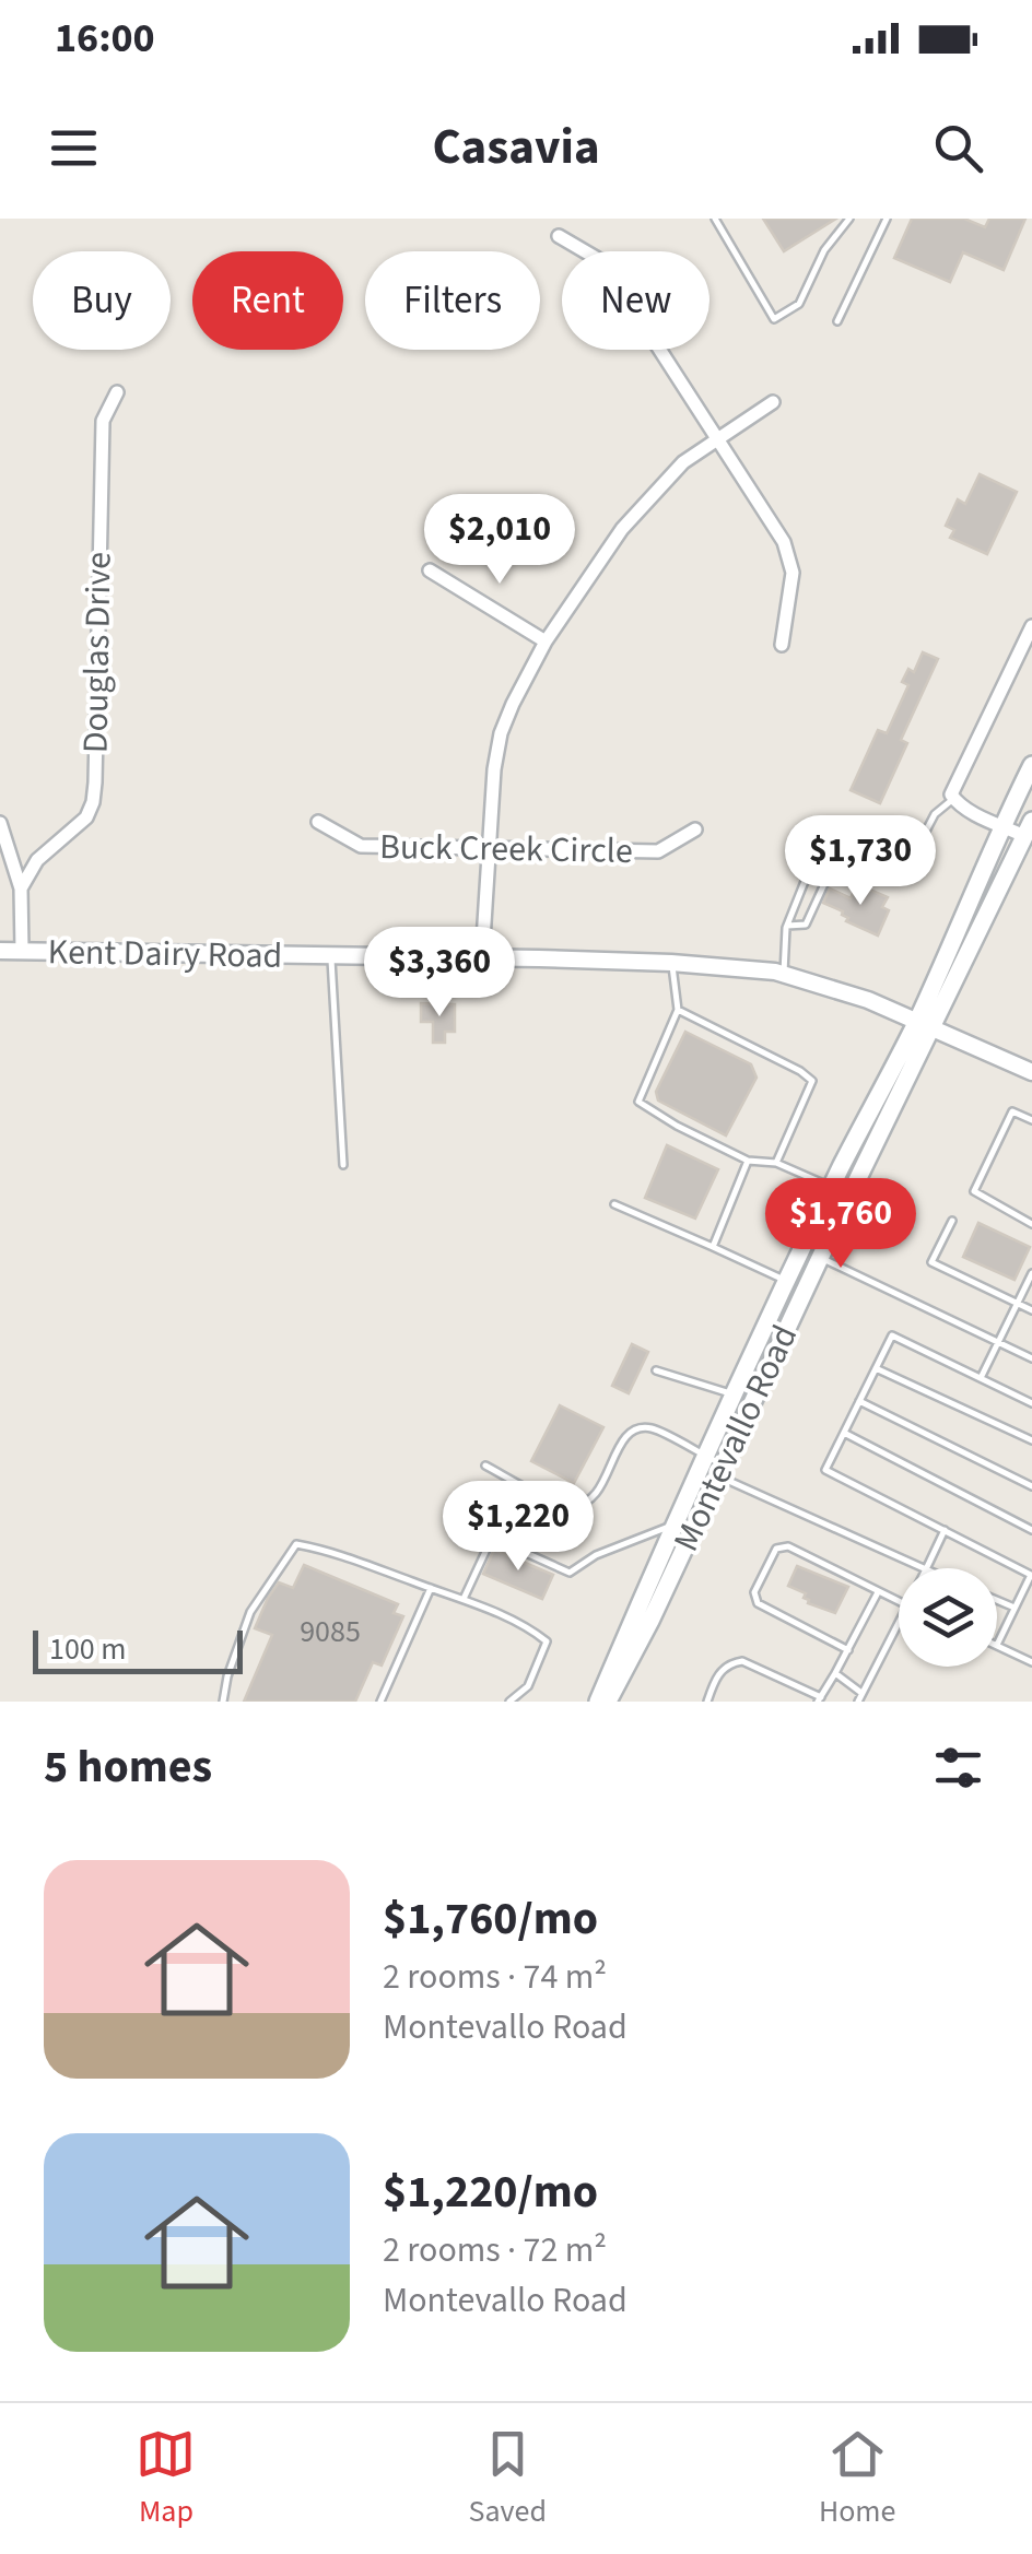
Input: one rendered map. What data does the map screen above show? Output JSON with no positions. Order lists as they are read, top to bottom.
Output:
{
  "streets": {
    "main road": ["Montevallo Road"],
    "street": ["Douglas Drive", "Buck Creek Circle", "Kent Dairy Road"]
  },
  "crossings": [
    ["Kent Dairy Road", "Montevallo Road"]
  ],
  "house_numbers": ["9085"],
  "scale_bar": "100 m",
  "page": {
    "status": "16:00",
    "header": "Casavia",
    "chip": [
      "Buy",
      "Rent",
      "Filters",
      "New"
    ],
    "price": [
      "$2,010",
      "$1,730",
      "$3,360",
      "$1,760",
      "$1,220"
    ],
    "scale": "100 m",
    "heading": "5 homes",
    "list": [
      {
        "name": "$1,760/mo",
        "note": "2 rooms · 74 m² · Montevallo Road"
      },
      {
        "name": "$1,220/mo",
        "note": "2 rooms · 72 m² · Montevallo Road"
      }
    ],
    "tabs": ["Map", "Saved", "Home"]
  }
}
